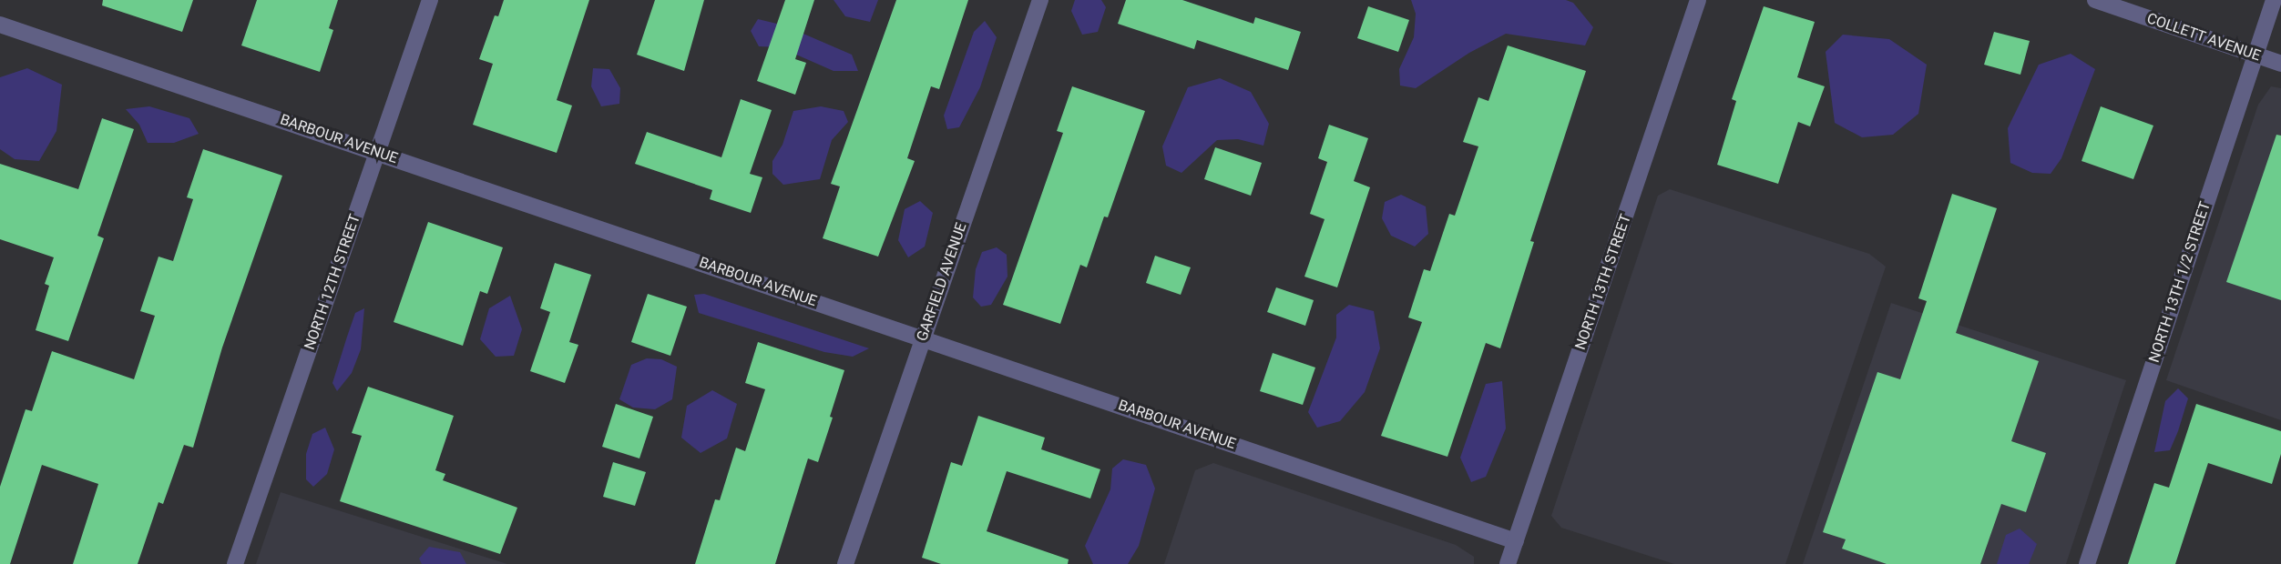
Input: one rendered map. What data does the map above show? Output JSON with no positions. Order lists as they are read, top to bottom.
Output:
{
  "streets": {
    "street": [
      "COLLETT AVENUE",
      "BARBOUR AVENUE",
      "NORTH 12TH STREET",
      "GARFIELD AVENUE",
      "NORTH 13TH STREET",
      "NORTH 13TH 1/2 STREET"
    ]
  },
  "crossings": [
    ["COLLETT AVENUE", "NORTH 13TH 1/2 STREET"],
    ["BARBOUR AVENUE", "NORTH 12TH STREET"],
    ["BARBOUR AVENUE", "GARFIELD AVENUE"],
    ["BARBOUR AVENUE", "NORTH 13TH STREET"]
  ]
}
